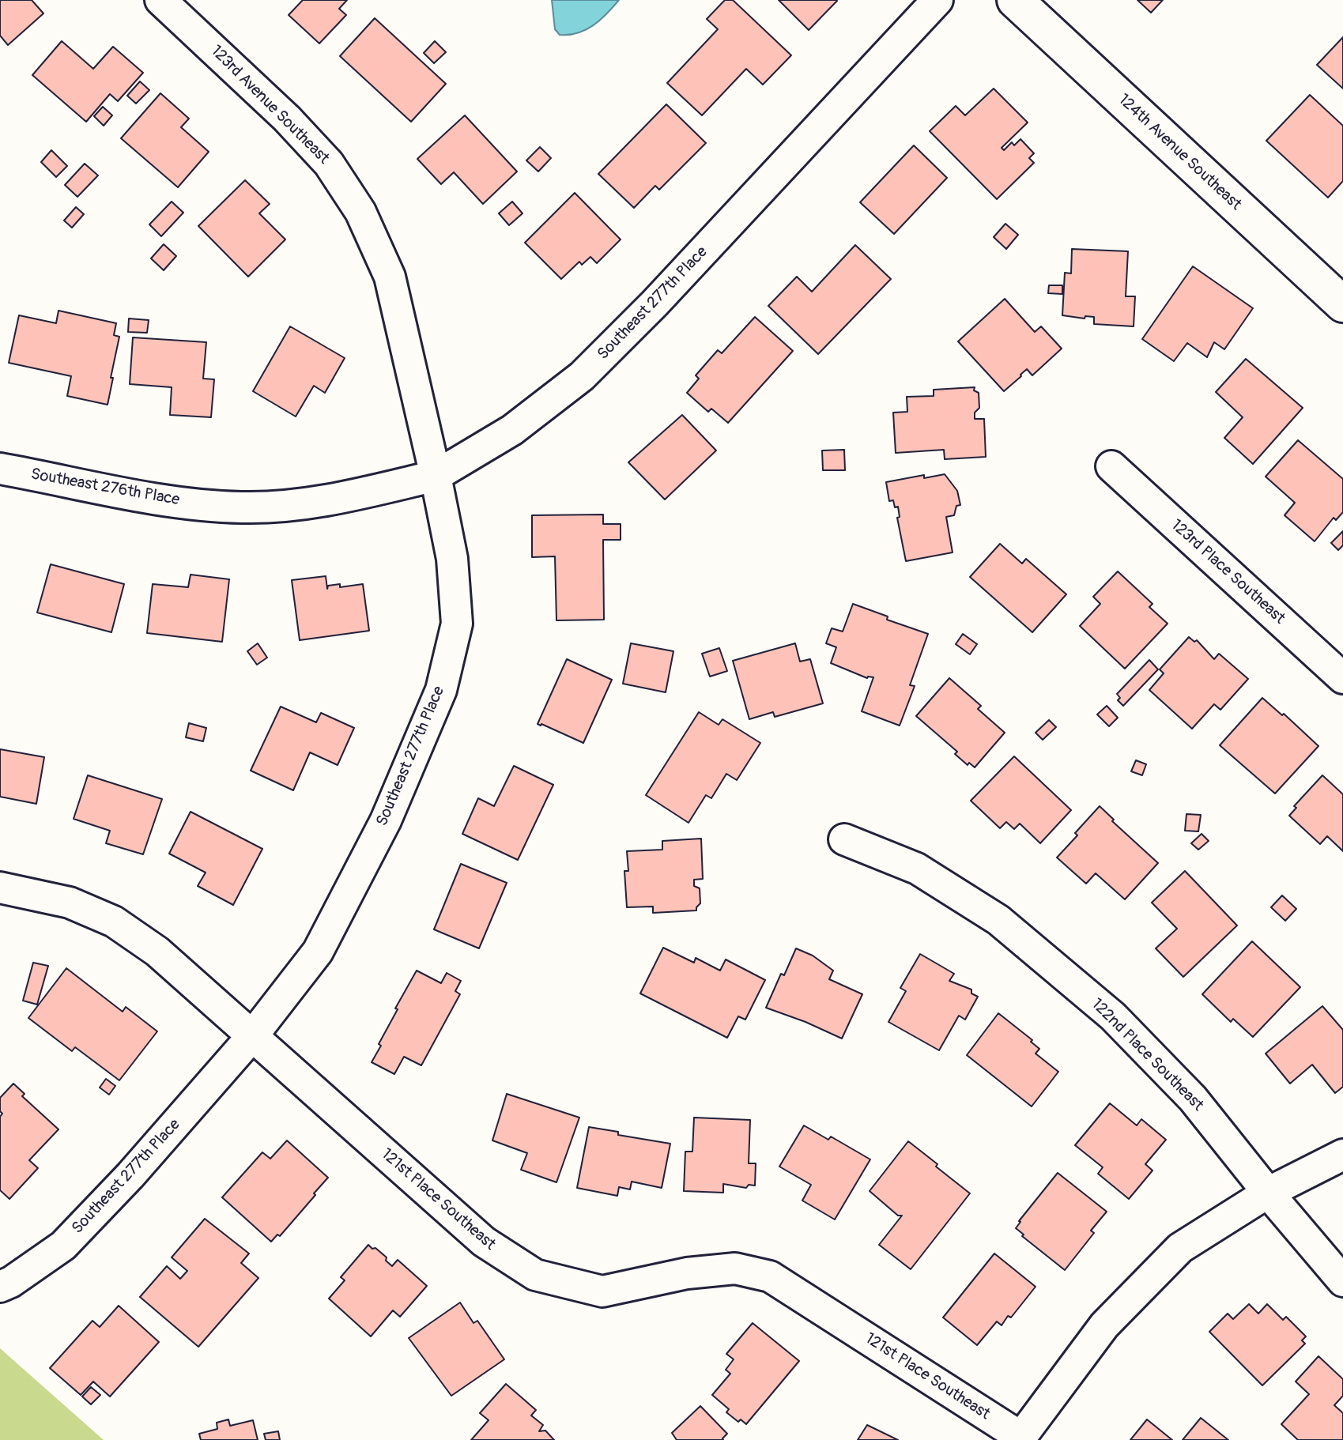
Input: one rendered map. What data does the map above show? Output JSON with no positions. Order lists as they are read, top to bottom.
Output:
{
  "streets": {
    "street": [
      "123rd Avenue Southeast",
      "124th Avenue Southeast",
      "Southeast 277th Place",
      "Southeast 276th Place",
      "123rd Place Southeast",
      "122nd Place Southeast",
      "121st Place Southeast"
    ]
  },
  "crossings": [
    ["123rd Avenue Southeast", "Southeast 277th Place"],
    ["123rd Avenue Southeast", "Southeast 276th Place"],
    ["Southeast 277th Place", "Southeast 276th Place"],
    ["Southeast 277th Place", "121st Place Southeast"]
  ]
}
